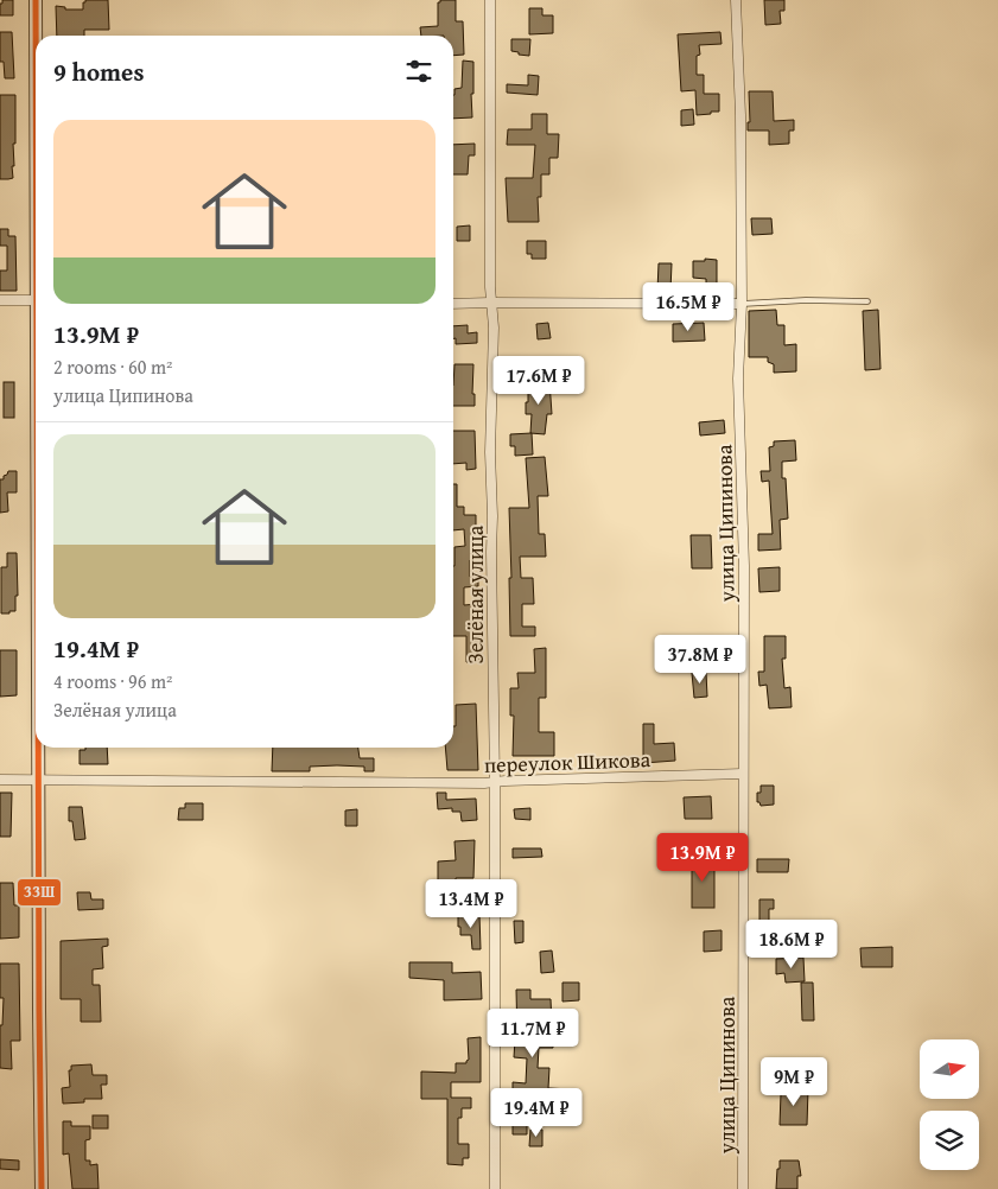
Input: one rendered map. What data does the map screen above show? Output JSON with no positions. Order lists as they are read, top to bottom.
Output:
{
  "streets": {
    "street": ["улица Ципинова", "Зелёная улица", "переулок Шикова"]
  },
  "crossings": [
    ["улица Ципинова", "переулок Шикова"],
    ["Зелёная улица", "переулок Шикова"]
  ],
  "lines": ["transit line 33Ш"],
  "north": "right",
  "page": {
    "heading": "9 homes",
    "list": [
      {
        "name": "13.9M ₽",
        "note": "2 rooms · 60 m² · улица Ципинова"
      },
      {
        "name": "19.4M ₽",
        "note": "4 rooms · 96 m² · Зелёная улица"
      }
    ],
    "price": [
      "16.5M ₽",
      "17.6M ₽",
      "37.8M ₽",
      "13.9M ₽",
      "13.4M ₽",
      "18.6M ₽",
      "11.7M ₽",
      "9M ₽",
      "19.4M ₽"
    ]
  }
}
